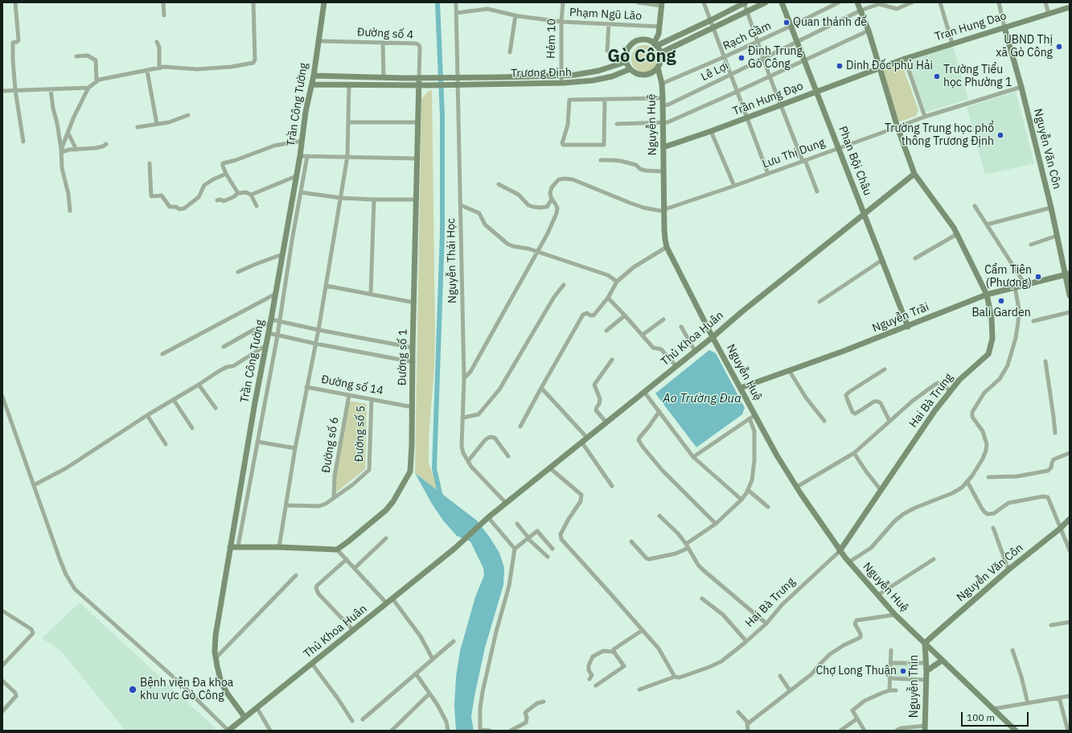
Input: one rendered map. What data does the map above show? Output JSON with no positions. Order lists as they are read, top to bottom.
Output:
{
  "streets": {
    "main road": [
      "Tran Hung Dao",
      "Trương Định",
      "Trần Hưng Đạo",
      "Trần Công Tường",
      "Nguyễn Huệ",
      "Nguyễn Văn Côn",
      "Phan Bội Châu",
      "Nguyễn Trãi",
      "Thủ Khoa Huân",
      "Đường số 1",
      "Hai Bà Trưng",
      "Nguyễn Thìn"
    ],
    "street": [
      "Phạm Ngũ Lão",
      "Đường số 4",
      "Rạch Gầm",
      "Hẻm 10",
      "Lê Lợi",
      "Lưu Thị Dung",
      "Nguyễn Thái Học",
      "Đường số 14",
      "Đường số 5",
      "Đường số 6"
    ]
  },
  "crossings": [
    ["Phạm Ngũ Lão", "Hẻm 10"],
    ["Phạm Ngũ Lão", "Nguyễn Thái Học"],
    ["Tran Hung Dao", "Trần Hưng Đạo"],
    ["Tran Hung Dao", "Nguyễn Văn Côn"],
    ["Tran Hung Dao", "Hai Bà Trưng"],
    ["Đường số 4", "Trương Định"],
    ["Đường số 4", "Trần Công Tường"],
    ["Đường số 4", "Đường số 1"],
    ["Rạch Gầm", "Nguyễn Huệ"],
    ["Rạch Gầm", "Phan Bội Châu"],
    ["Hẻm 10", "Trương Định"],
    ["Lê Lợi", "Nguyễn Huệ"],
    ["Lê Lợi", "Phan Bội Châu"],
    ["Lê Lợi", "Hai Bà Trưng"],
    ["Trương Định", "Nguyễn Huệ"],
    ["Trương Định", "Nguyễn Thái Học"],
    ["Trương Định", "Đường số 1"],
    ["Trần Hưng Đạo", "Nguyễn Huệ"],
    ["Trần Hưng Đạo", "Phan Bội Châu"],
    ["Trần Hưng Đạo", "Hai Bà Trưng"],
    ["Trần Công Tường", "Thủ Khoa Huân"],
    ["Nguyễn Huệ", "Nguyễn Văn Côn"],
    ["Nguyễn Huệ", "Lưu Thị Dung"],
    ["Nguyễn Huệ", "Nguyễn Trãi"],
    ["Nguyễn Huệ", "Thủ Khoa Huân"],
    ["Nguyễn Huệ", "Hai Bà Trưng"],
    ["Nguyễn Huệ", "Nguyễn Thìn"],
    ["Nguyễn Văn Côn", "Lưu Thị Dung"],
    ["Nguyễn Văn Côn", "Nguyễn Trãi"],
    ["Nguyễn Văn Côn", "Nguyễn Thìn"],
    ["Lưu Thị Dung", "Phan Bội Châu"],
    ["Lưu Thị Dung", "Hai Bà Trưng"],
    ["Phan Bội Châu", "Nguyễn Trãi"],
    ["Phan Bội Châu", "Thủ Khoa Huân"],
    ["Nguyễn Thái Học", "Thủ Khoa Huân"],
    ["Nguyễn Trãi", "Hai Bà Trưng"],
    ["Thủ Khoa Huân", "Hai Bà Trưng"],
    ["Đường số 1", "Đường số 14"],
    ["Đường số 14", "Đường số 5"],
    ["Đường số 14", "Đường số 6"],
    ["Đường số 5", "Đường số 6"]
  ],
  "districts": ["Gò Công"],
  "water": ["Ao Trường Đua"],
  "places": [
    "Quan thánh đế",
    "UBND Thị xã Gò Công",
    "Đình Trung Gò Công",
    "Dinh Đốc phủ Hải",
    "Trường Tiểu học Phường 1",
    "Trường Trung học phổ thông Trương Định",
    "Cẩm Tiên (Phượng)",
    "Bali Garden",
    "Chợ Long Thuận",
    "Bệnh viện Đa khoa khu vực Gò Công"
  ],
  "scale_bar": "100 m"
}
